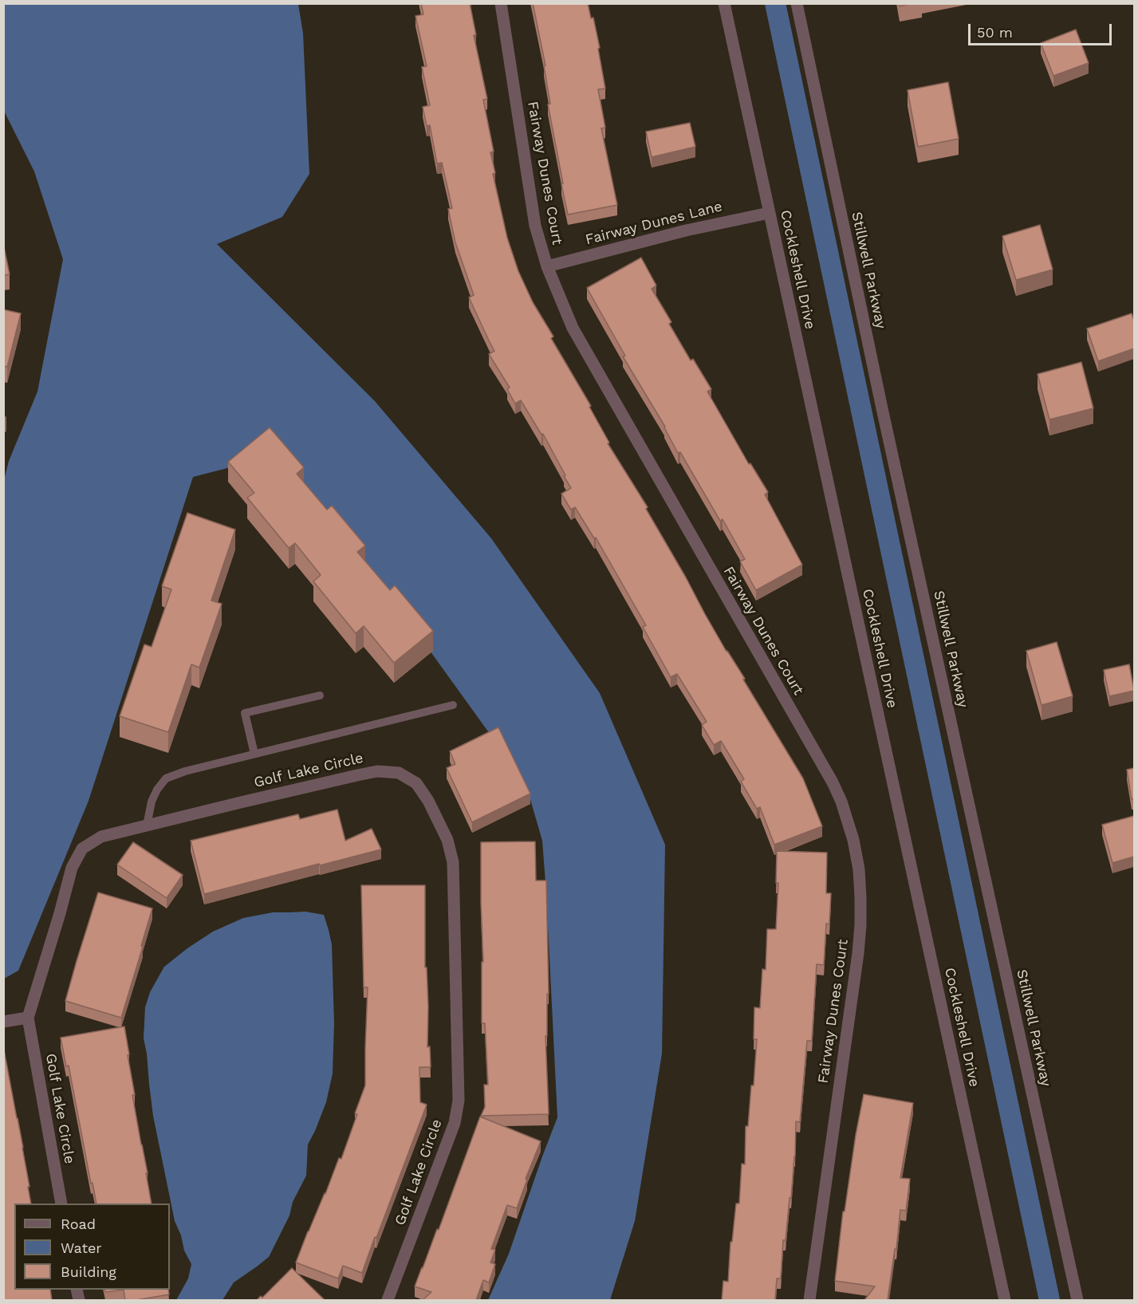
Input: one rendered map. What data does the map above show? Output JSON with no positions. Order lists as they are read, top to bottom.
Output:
{
  "streets": {
    "street": [
      "Fairway Dunes Court",
      "Fairway Dunes Lane",
      "Cockleshell Drive",
      "Stillwell Parkway",
      "Golf Lake Circle"
    ]
  },
  "crossings": [
    ["Fairway Dunes Court", "Fairway Dunes Lane"],
    ["Fairway Dunes Lane", "Cockleshell Drive"]
  ],
  "legend": ["Road", "Water", "Building"],
  "scale_bar": "50 m"
}
